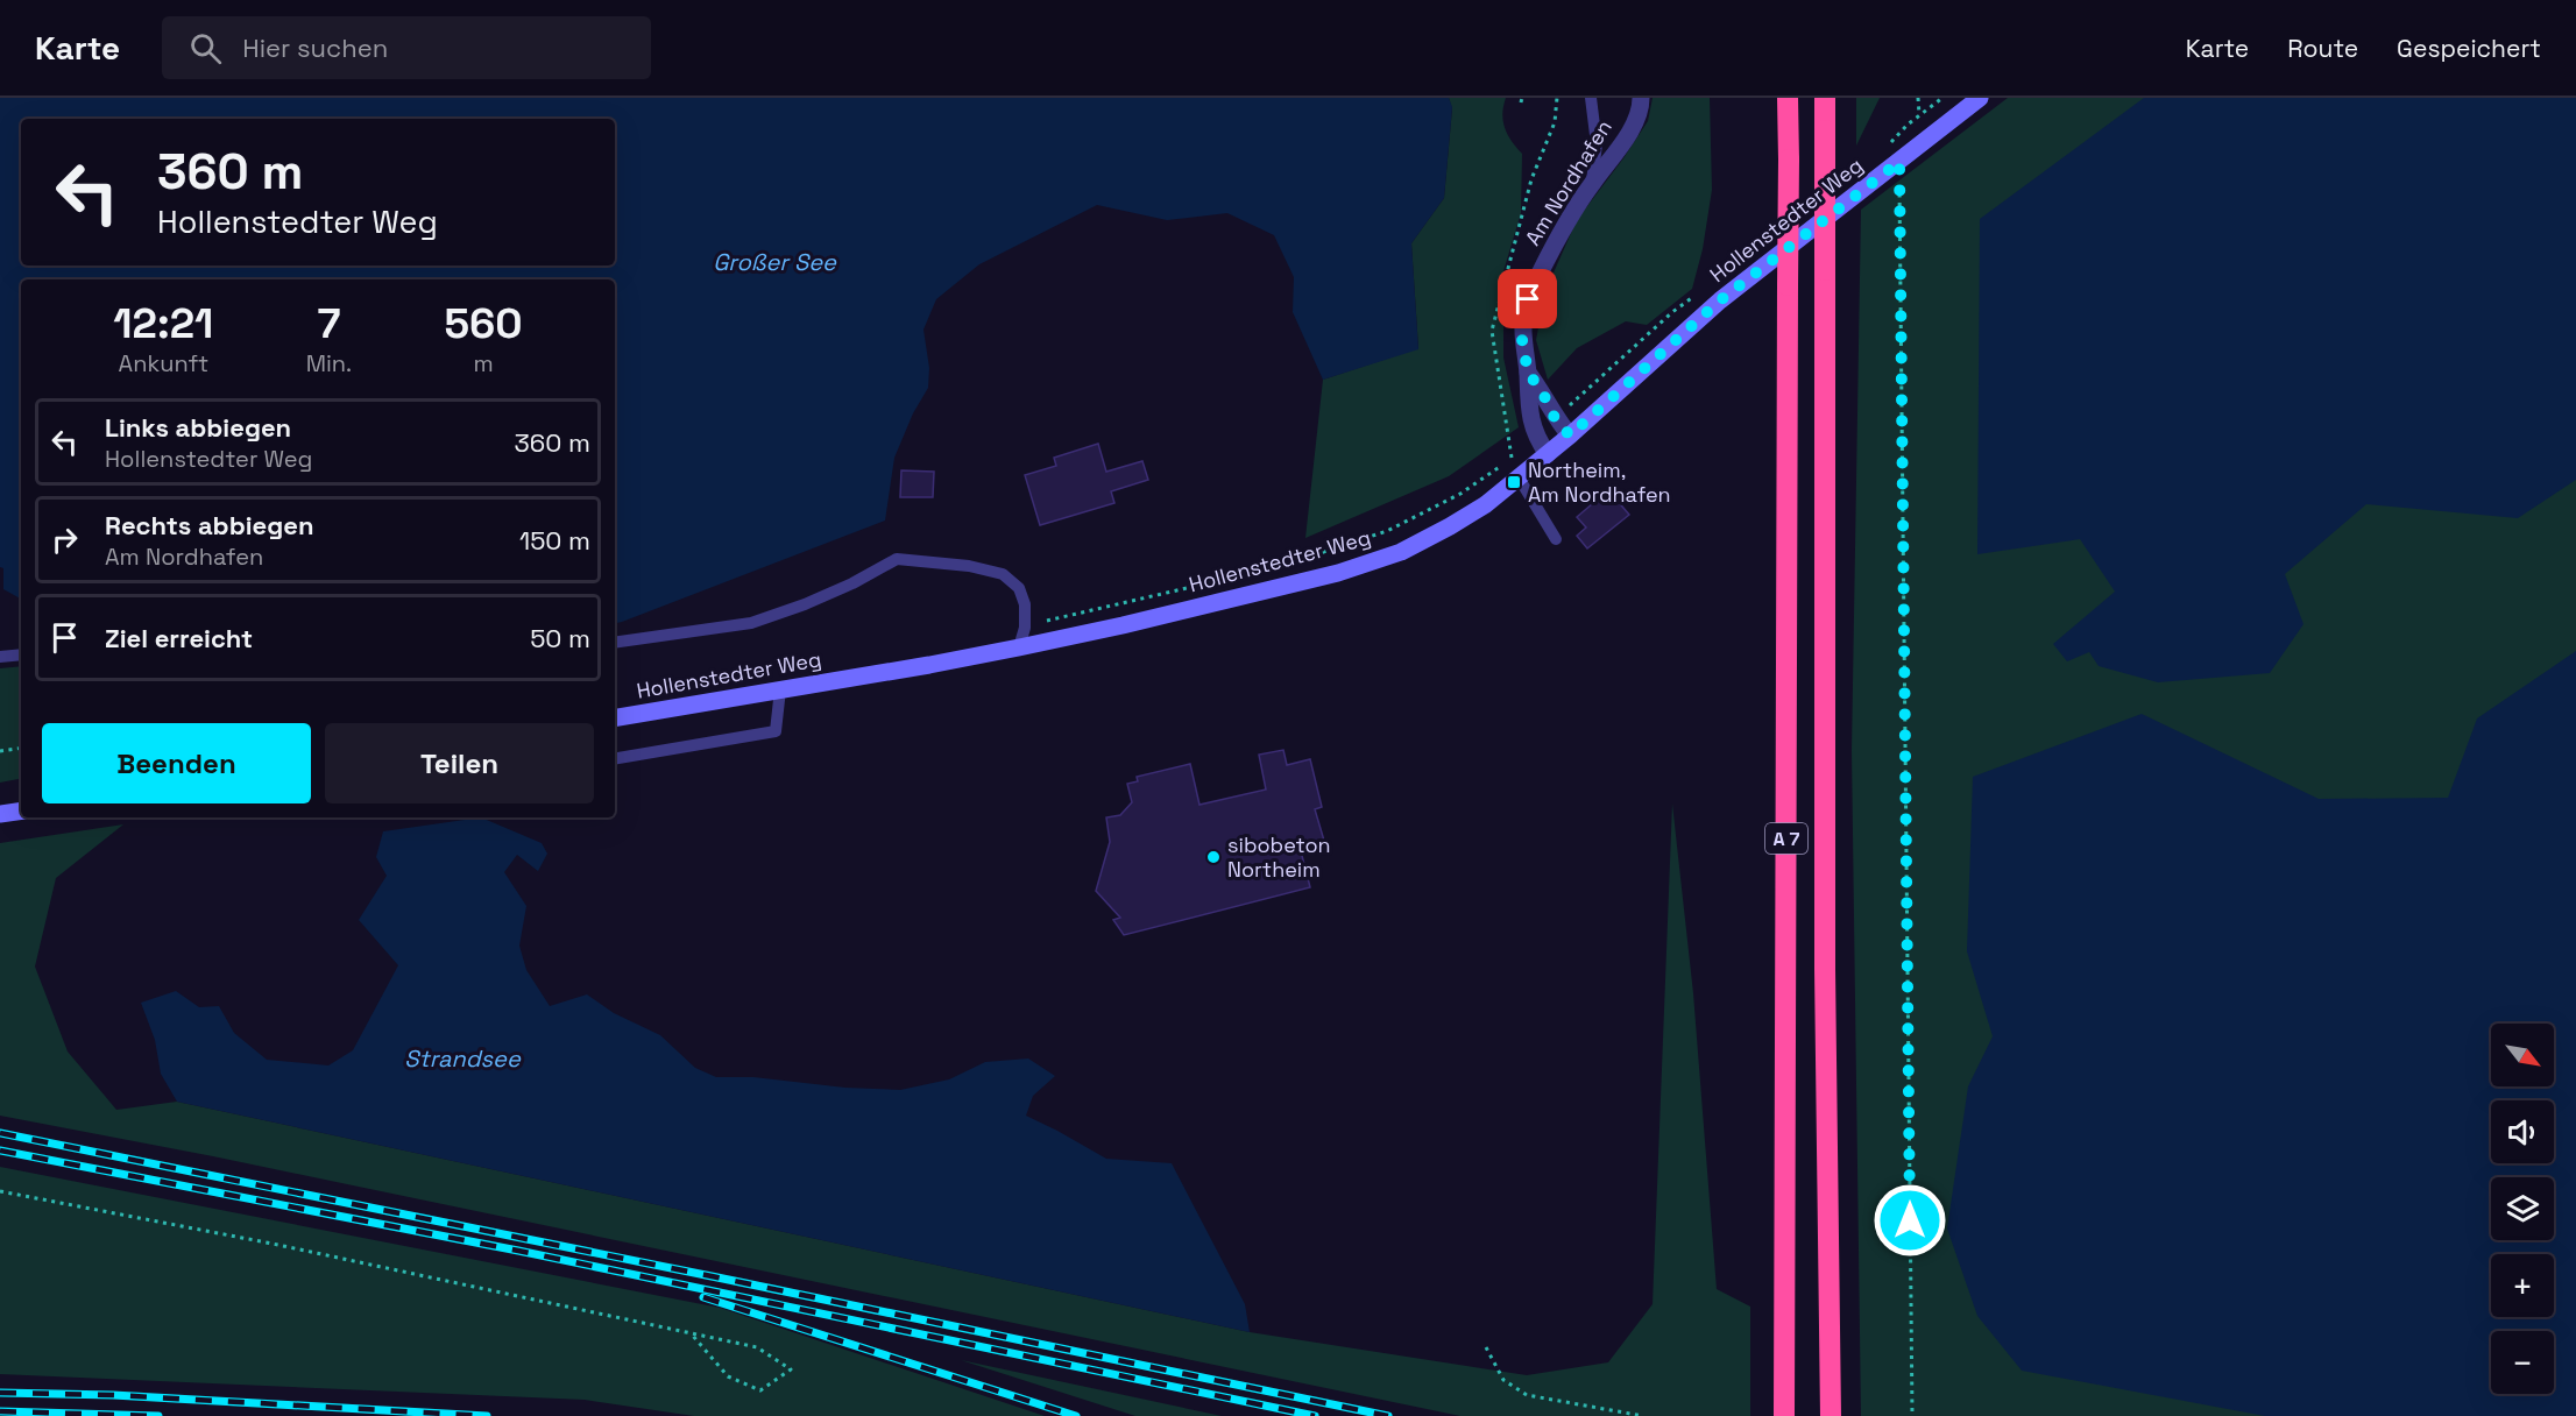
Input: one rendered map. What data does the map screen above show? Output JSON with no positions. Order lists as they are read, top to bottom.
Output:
{
  "streets": {
    "highway": ["A 7"],
    "main road": ["Hollenstedter Weg"],
    "street": ["Am Nordhafen"]
  },
  "crossings": [
    ["Am Nordhafen", "Hollenstedter Weg"]
  ],
  "water": ["Großer See", "Strandsee"],
  "places": {
    "transit": ["Northeim, Am Nordhafen"],
    "other": ["sibobeton Northeim"]
  },
  "north": "bottom right",
  "page": {
    "header": "Karte",
    "search": "Hier suchen",
    "nav": ["Karte", "Route", "Gespeichert"],
    "turn": ["360 m", "Hollenstedter Weg"],
    "eta": [
      "12:21",
      "Ankunft",
      "7",
      "Min.",
      "560",
      "m"
    ],
    "list": [
      {
        "name": "Links abbiegen",
        "note": "Hollenstedter Weg",
        "value": "360 m"
      },
      {
        "name": "Rechts abbiegen",
        "note": "Am Nordhafen",
        "value": "150 m"
      },
      {
        "name": "Ziel erreicht",
        "value": "50 m"
      }
    ],
    "buttons": ["Beenden", "Teilen"],
    "map_buttons": ["+", "−"]
  }
}
